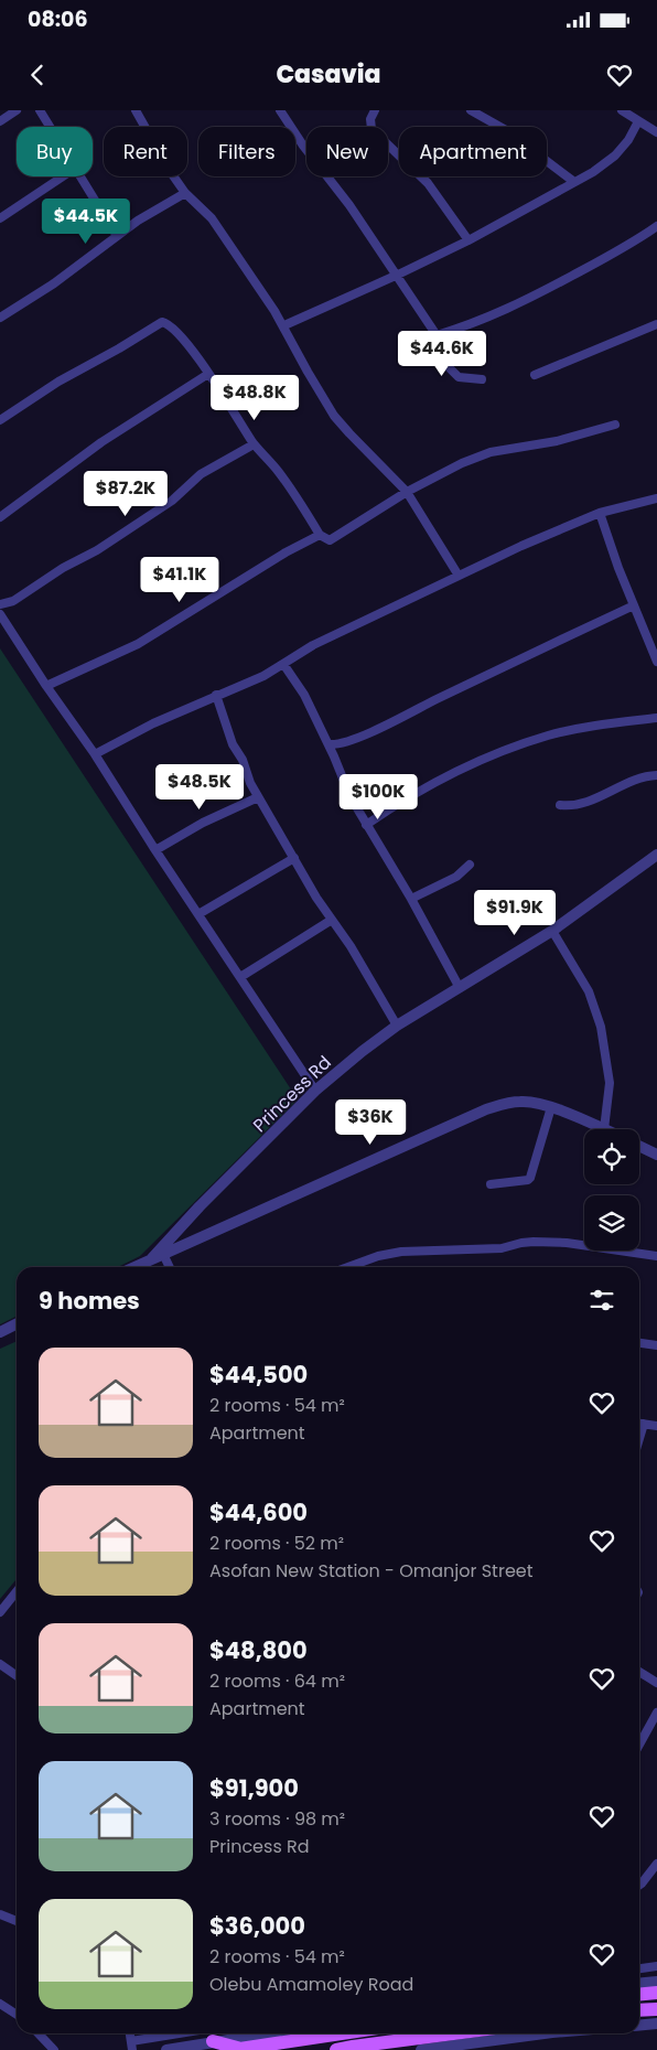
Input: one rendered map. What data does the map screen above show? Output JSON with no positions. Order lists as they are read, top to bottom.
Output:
{
  "streets": {
    "street": ["Princess Rd"]
  },
  "page": {
    "status": "08:06",
    "header": "Casavia",
    "chip": [
      "Buy",
      "Rent",
      "Filters",
      "New",
      "Apartment"
    ],
    "price": [
      "$44.5K",
      "$44.6K",
      "$48.8K",
      "$87.2K",
      "$41.1K",
      "$48.5K",
      "$100K",
      "$91.9K",
      "$36K"
    ],
    "heading": "9 homes",
    "list": [
      {
        "name": "$44,500",
        "note": "2 rooms · 54 m² · Apartment"
      },
      {
        "name": "$44,600",
        "note": "2 rooms · 52 m² · Asofan New Station - Omanjor Street"
      },
      {
        "name": "$48,800",
        "note": "2 rooms · 64 m² · Apartment"
      },
      {
        "name": "$91,900",
        "note": "3 rooms · 98 m² · Princess Rd"
      },
      {
        "name": "$36,000",
        "note": "2 rooms · 54 m² · Olebu Amamoley Road"
      }
    ]
  }
}
